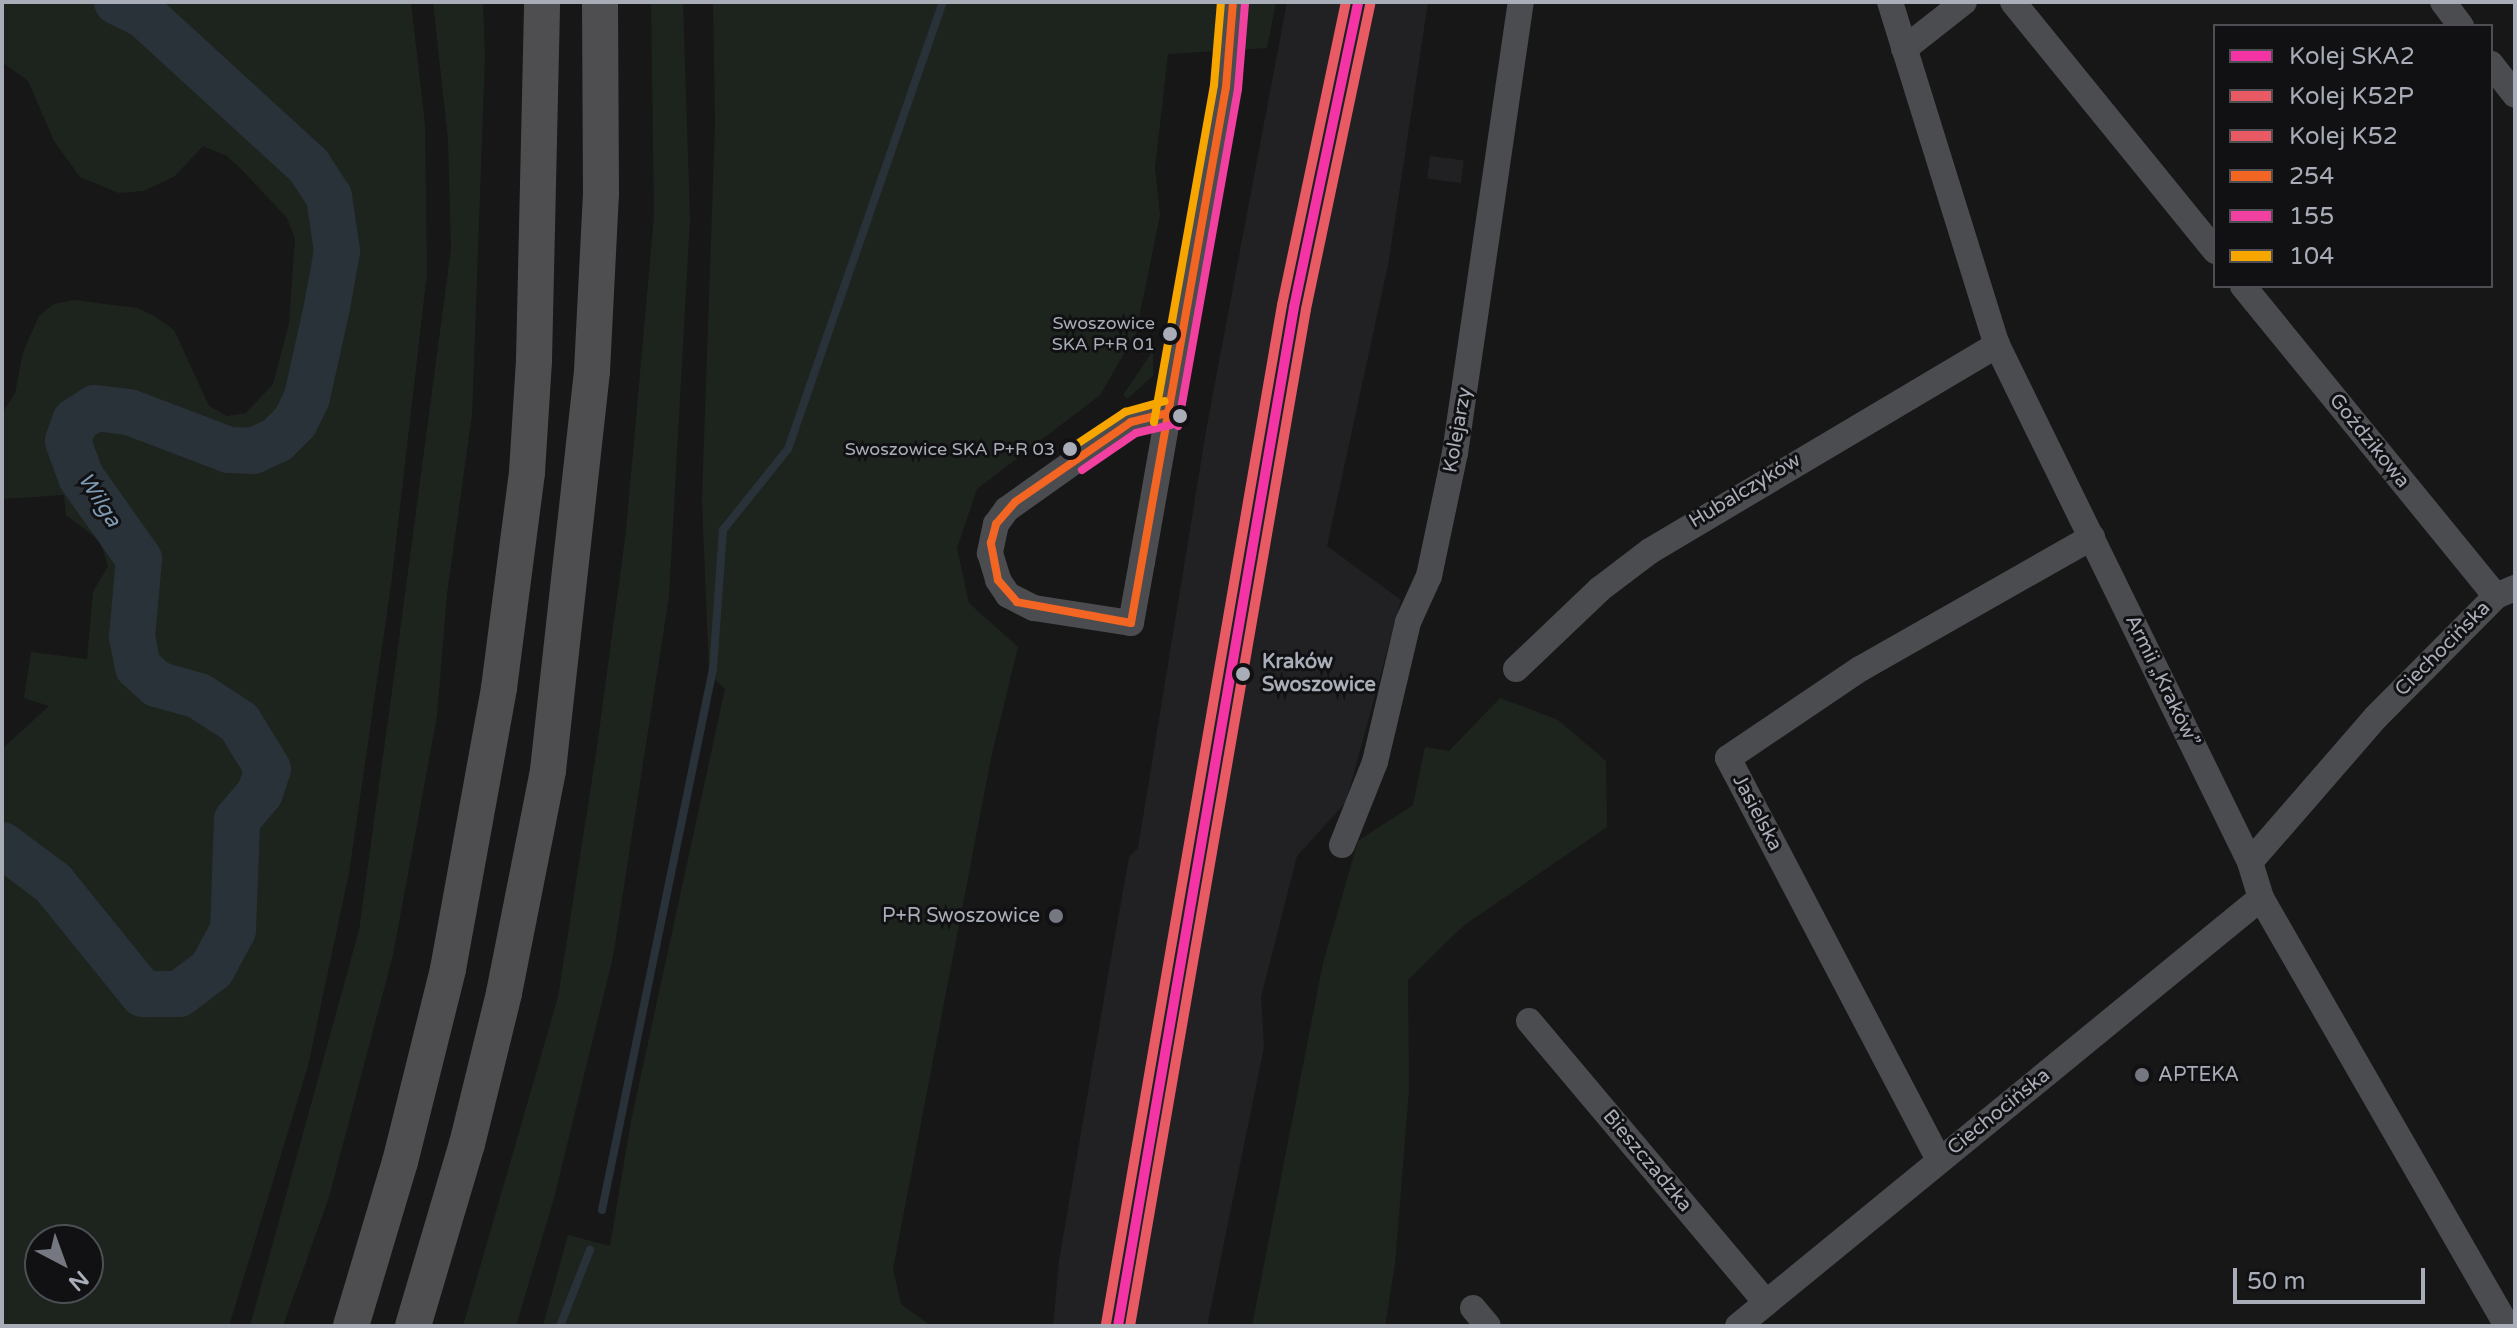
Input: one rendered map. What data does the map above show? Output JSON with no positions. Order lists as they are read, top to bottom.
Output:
{
  "streets": {
    "street": [
      "Kolejarzy",
      "Goździkowa",
      "Hubalczyków",
      "Ciechocińska",
      "Armii „Kraków”",
      "Jasielska",
      "Bieszczadzka"
    ]
  },
  "crossings": [
    ["Goździkowa", "Ciechocińska"],
    ["Hubalczyków", "Armii „Kraków”"],
    ["Ciechocińska", "Armii „Kraków”"],
    ["Ciechocińska", "Jasielska"],
    ["Ciechocińska", "Bieszczadzka"],
    ["Armii „Kraków”", "Jasielska"]
  ],
  "water": ["Wilga"],
  "places": [
    "Swoszowice SKA P+R 01",
    "Swoszowice SKA P+R 03",
    "Kraków Swoszowice",
    "P+R Swoszowice",
    "APTEKA"
  ],
  "lines": [
    "rail line SKA2",
    "rail line K52",
    "transit line 254",
    "transit line 104",
    "transit line 155",
    "rail line K52P"
  ],
  "legend": [
    "Kolej SKA2",
    "Kolej K52P",
    "Kolej K52",
    "254",
    "155",
    "104"
  ],
  "scale_bar": "50 m",
  "north": "bottom right"
}
